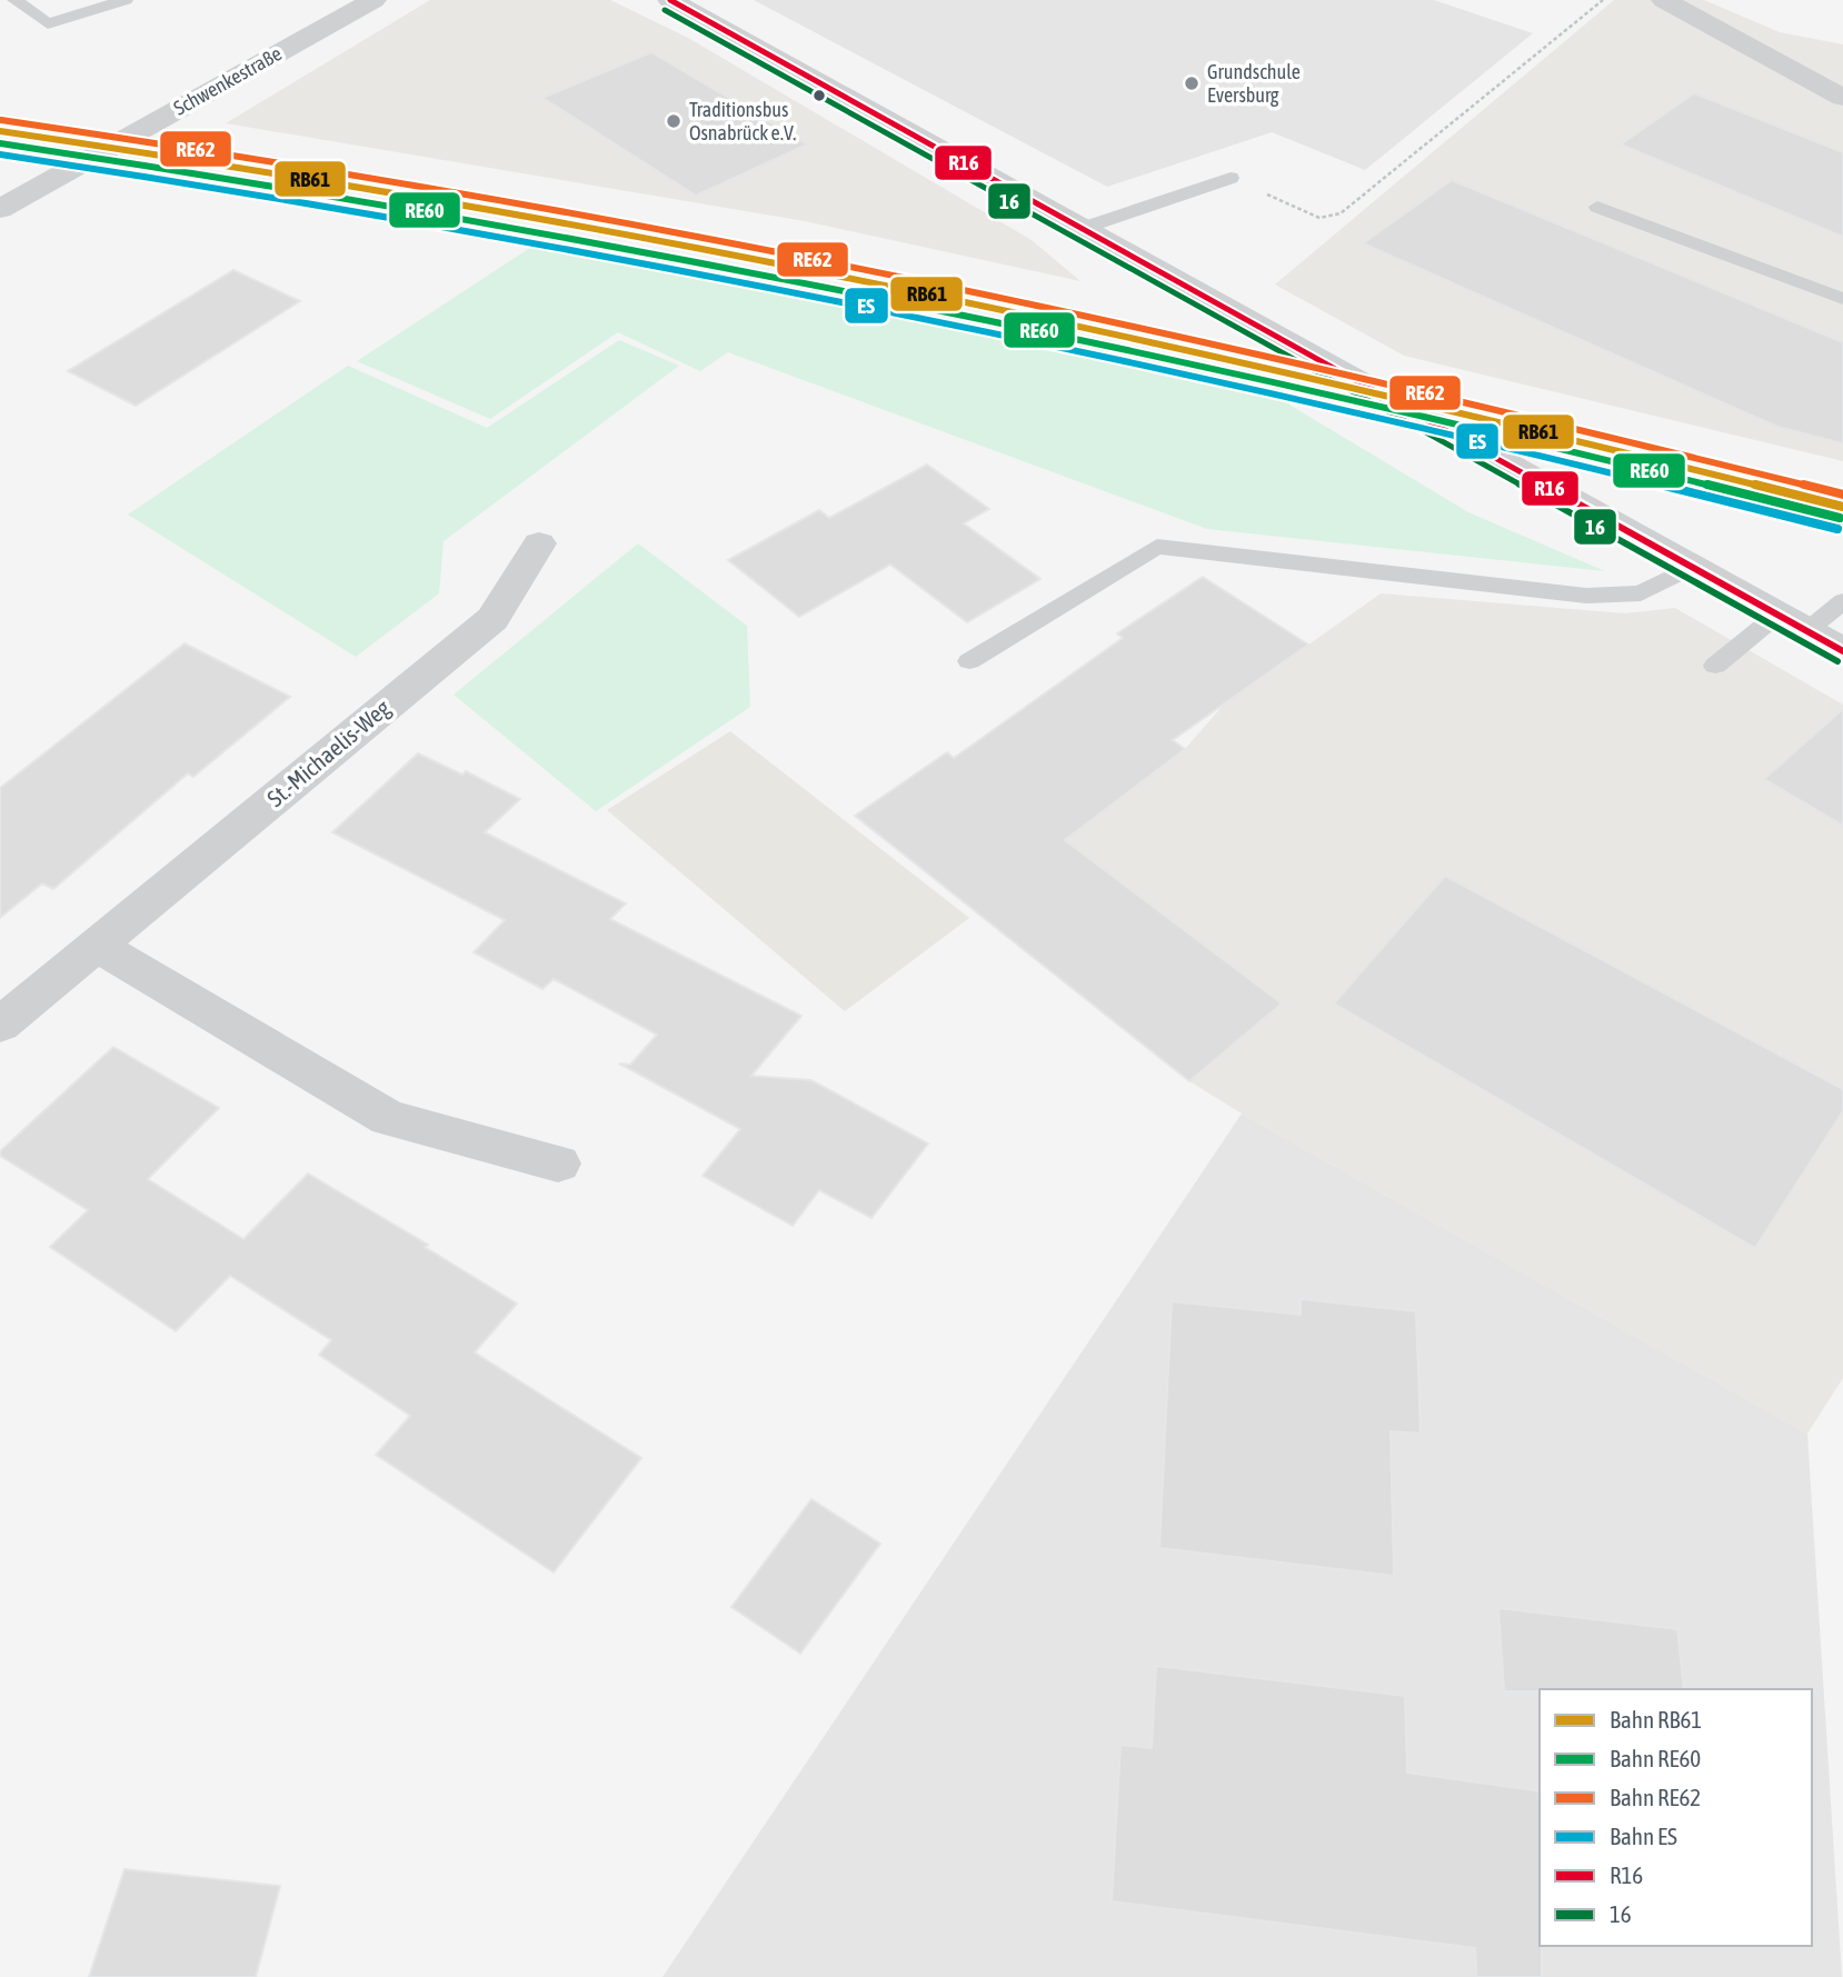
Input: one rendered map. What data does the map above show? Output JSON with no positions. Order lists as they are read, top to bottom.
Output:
{
  "streets": {
    "street": ["Schwenkestraße", "St.-Michaelis-Weg"]
  },
  "places": ["Grundschule Eversburg", "Traditionsbus Osnabrück e.V."],
  "lines": [
    "transit line R16",
    "transit line 16",
    "rail line RE62",
    "rail line RB61",
    "rail line RE60",
    "rail line ES"
  ],
  "legend": [
    "Bahn RB61",
    "Bahn RE60",
    "Bahn RE62",
    "Bahn ES",
    "R16",
    "16"
  ]
}
